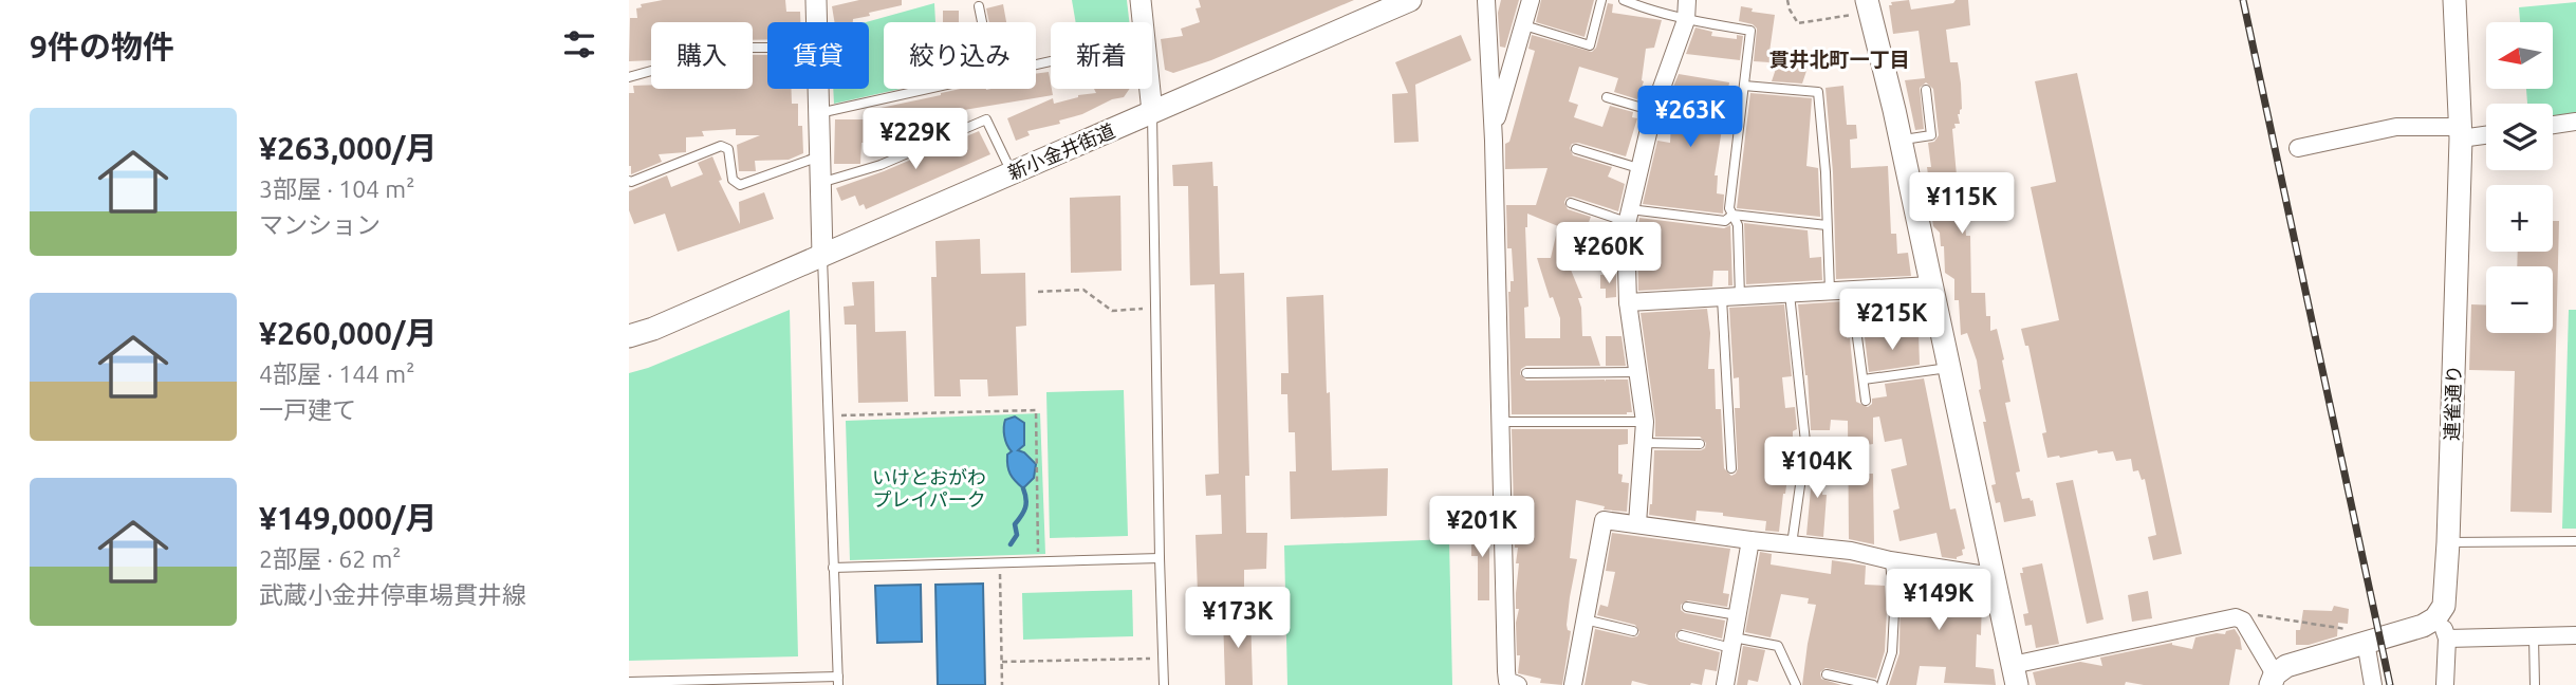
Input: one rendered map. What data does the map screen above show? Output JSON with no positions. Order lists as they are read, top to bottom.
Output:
{
  "streets": {
    "main road": ["新小金井街道", "連雀通り"]
  },
  "districts": ["貫井北町一丁目"],
  "parks": ["いけとおがわ プレイパーク"],
  "north": "left",
  "page": {
    "heading": "9件の物件",
    "map_buttons": ["+", "−"],
    "chip": [
      "購入",
      "賃貸",
      "絞り込み",
      "新着"
    ],
    "price": [
      "¥263K",
      "¥229K",
      "¥115K",
      "¥260K",
      "¥215K",
      "¥104K",
      "¥201K",
      "¥149K",
      "¥173K"
    ],
    "list": [
      {
        "name": "¥263,000/月",
        "note": "3部屋 · 104 m² · マンション"
      },
      {
        "name": "¥260,000/月",
        "note": "4部屋 · 144 m² · 一戸建て"
      },
      {
        "name": "¥149,000/月",
        "note": "2部屋 · 62 m² · 武蔵小金井停車場貫井線"
      }
    ]
  }
}
